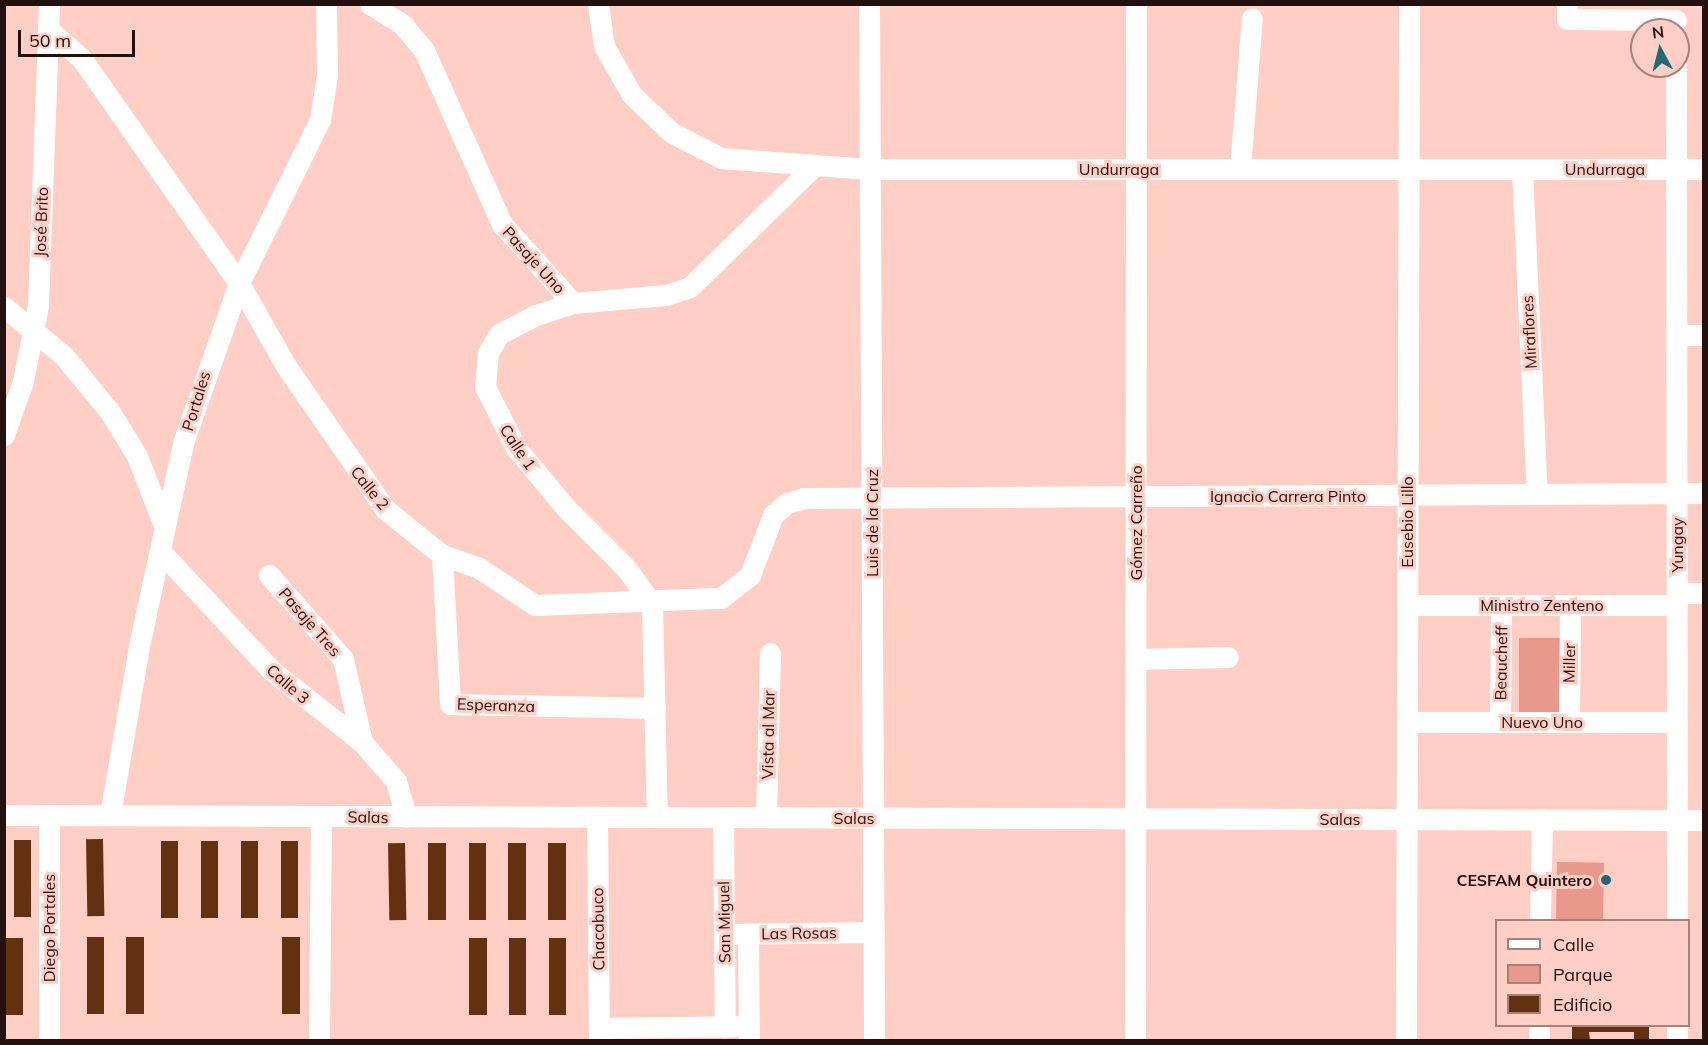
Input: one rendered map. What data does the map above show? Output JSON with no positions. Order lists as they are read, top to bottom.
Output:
{
  "streets": {
    "street": [
      "Undurraga",
      "José Brito",
      "Pasaje Uno",
      "Miraflores",
      "Portales",
      "Calle 1",
      "Calle 2",
      "Ignacio Carrera Pinto",
      "Eusebio Lillo",
      "Luis de la Cruz",
      "Gómez Carreño",
      "Yungay",
      "Ministro Zenteno",
      "Pasaje Tres",
      "Beaucheff",
      "Miller",
      "Calle 3",
      "Esperanza",
      "Nuevo Uno",
      "Vista al Mar",
      "Salas",
      "San Miguel",
      "Diego Portales",
      "Chacabuco",
      "Las Rosas"
    ]
  },
  "crossings": [
    ["Undurraga", "Pasaje Uno"],
    ["Undurraga", "Miraflores"],
    ["Undurraga", "Eusebio Lillo"],
    ["Undurraga", "Luis de la Cruz"],
    ["Undurraga", "Gómez Carreño"],
    ["Undurraga", "Yungay"],
    ["José Brito", "Calle 2"],
    ["Pasaje Uno", "Calle 1"],
    ["Miraflores", "Ignacio Carrera Pinto"],
    ["Portales", "Calle 2"],
    ["Portales", "Calle 3"],
    ["Portales", "Salas"],
    ["Calle 1", "Calle 2"],
    ["Calle 2", "Ignacio Carrera Pinto"],
    ["Calle 2", "Luis de la Cruz"],
    ["Calle 2", "Esperanza"],
    ["Ignacio Carrera Pinto", "Eusebio Lillo"],
    ["Ignacio Carrera Pinto", "Luis de la Cruz"],
    ["Ignacio Carrera Pinto", "Gómez Carreño"],
    ["Ignacio Carrera Pinto", "Yungay"],
    ["Eusebio Lillo", "Ministro Zenteno"],
    ["Eusebio Lillo", "Nuevo Uno"],
    ["Eusebio Lillo", "Salas"],
    ["Luis de la Cruz", "Salas"],
    ["Luis de la Cruz", "Las Rosas"],
    ["Gómez Carreño", "Salas"],
    ["Yungay", "Ministro Zenteno"],
    ["Yungay", "Nuevo Uno"],
    ["Yungay", "Salas"],
    ["Ministro Zenteno", "Beaucheff"],
    ["Ministro Zenteno", "Miller"],
    ["Pasaje Tres", "Calle 3"],
    ["Beaucheff", "Nuevo Uno"],
    ["Miller", "Nuevo Uno"],
    ["Calle 3", "Salas"],
    ["Vista al Mar", "Salas"],
    ["Salas", "San Miguel"],
    ["Salas", "Diego Portales"],
    ["Salas", "Chacabuco"],
    ["San Miguel", "Las Rosas"]
  ],
  "places": ["CESFAM Quintero"],
  "legend": ["Calle", "Parque", "Edificio"],
  "scale_bar": "50 m",
  "north": "top"
}
